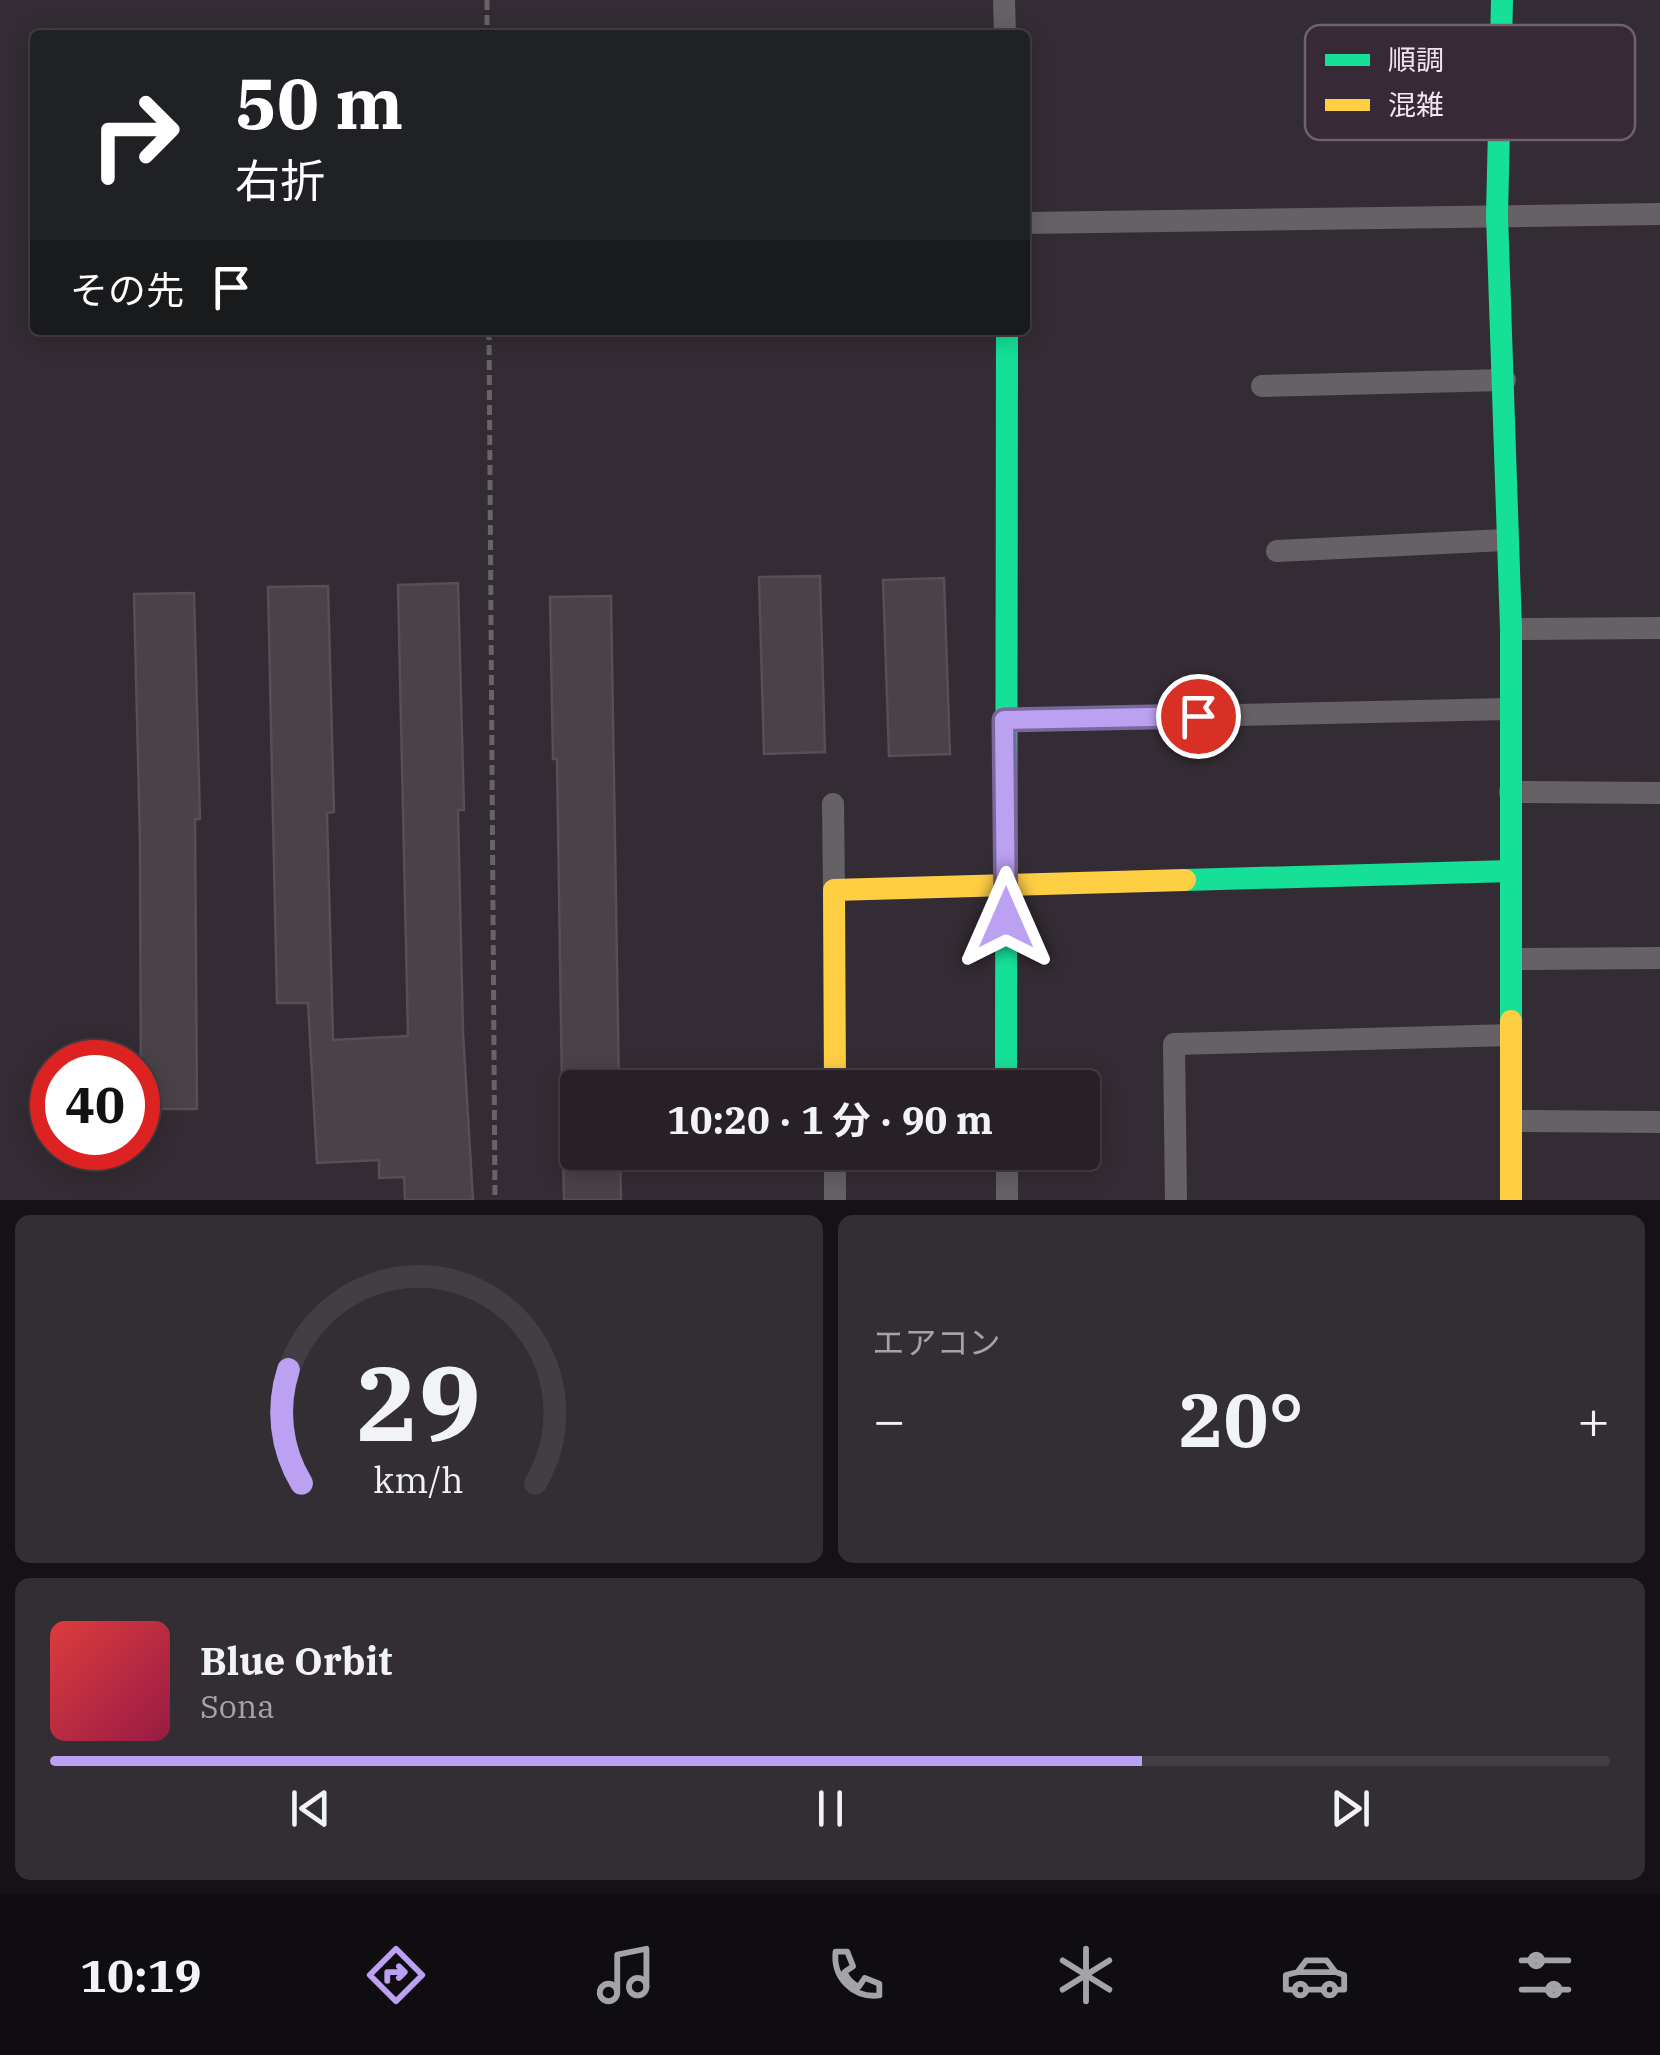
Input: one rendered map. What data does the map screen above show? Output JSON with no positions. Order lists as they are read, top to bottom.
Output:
{
  "legend": ["順調", "混雑"],
  "page": {
    "turn": ["50 m", "右折"],
    "then": "その先",
    "limit": "40",
    "trip": "10:20 · 1 分 · 90 m",
    "tile": "エアコン",
    "heat": ["−", "20°", "+"],
    "song": ["Blue Orbit", "Sona"],
    "tabs": "10:19",
    "gauge": ["29", "km/h"]
  }
}
